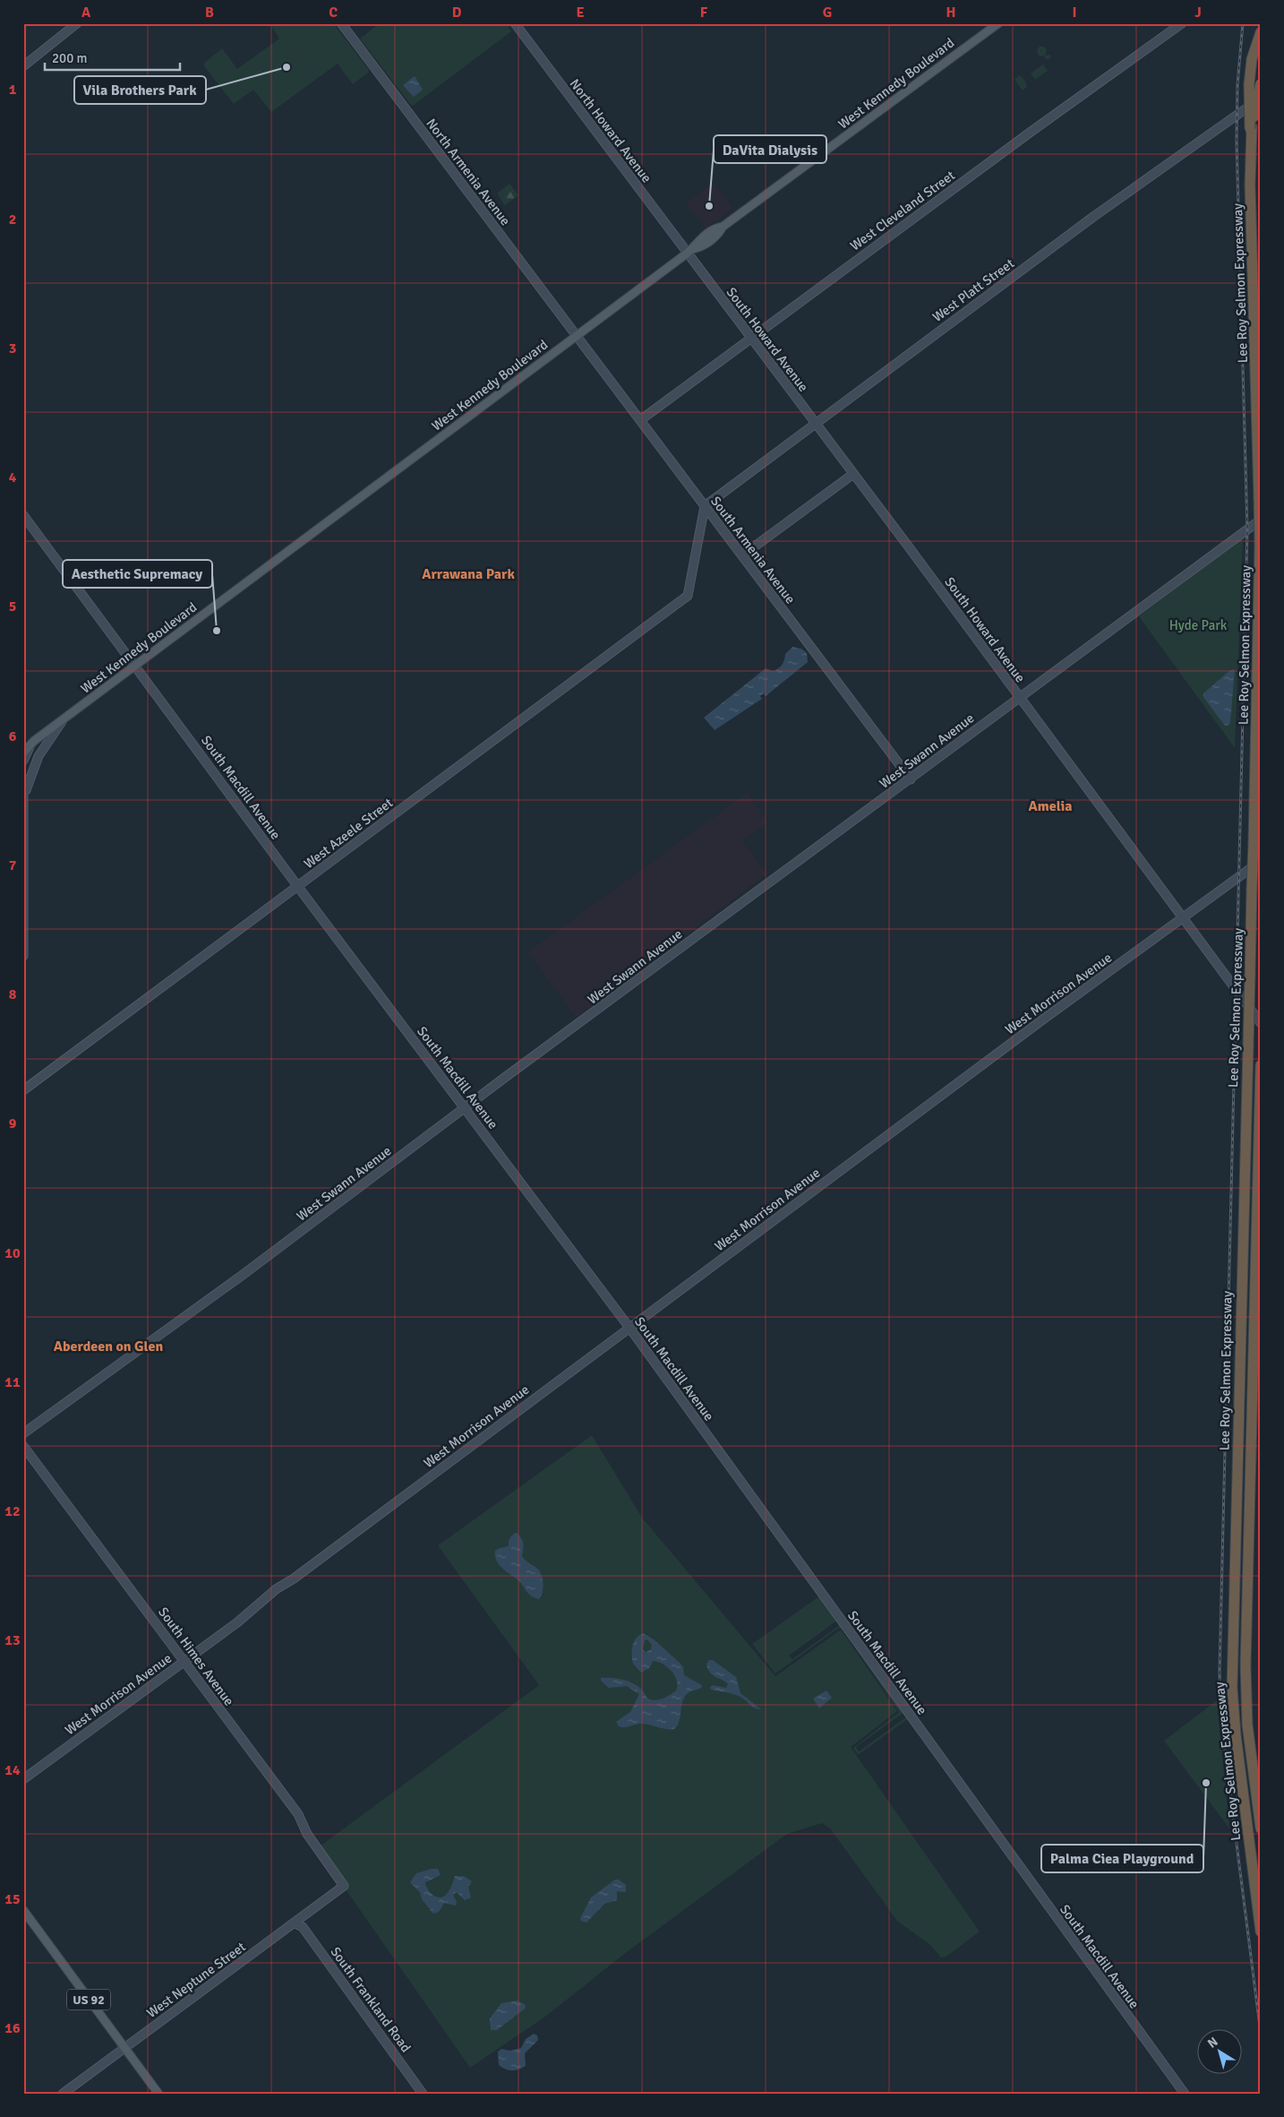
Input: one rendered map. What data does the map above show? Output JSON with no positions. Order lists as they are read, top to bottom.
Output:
{
  "streets": {
    "highway": ["Lee Roy Selmon Expressway"],
    "main road": ["West Kennedy Boulevard", "US 92"],
    "street": [
      "North Howard Avenue",
      "North Armenia Avenue",
      "West Cleveland Street",
      "West Platt Street",
      "South Howard Avenue",
      "South Armenia Avenue",
      "West Swann Avenue",
      "South Macdill Avenue",
      "West Azeele Street",
      "West Morrison Avenue",
      "South Himes Avenue",
      "West Neptune Street",
      "South Frankland Road"
    ]
  },
  "crossings": [
    ["West Kennedy Boulevard", "North Howard Avenue"],
    ["West Kennedy Boulevard", "North Armenia Avenue"],
    ["West Kennedy Boulevard", "South Howard Avenue"],
    ["West Kennedy Boulevard", "South Armenia Avenue"],
    ["West Kennedy Boulevard", "South Macdill Avenue"],
    ["North Howard Avenue", "South Howard Avenue"],
    ["North Armenia Avenue", "South Armenia Avenue"],
    ["West Cleveland Street", "South Howard Avenue"],
    ["West Cleveland Street", "South Armenia Avenue"],
    ["West Platt Street", "South Howard Avenue"],
    ["West Platt Street", "South Armenia Avenue"],
    ["West Platt Street", "West Azeele Street"],
    ["South Howard Avenue", "West Swann Avenue"],
    ["South Howard Avenue", "West Morrison Avenue"],
    ["South Armenia Avenue", "West Swann Avenue"],
    ["South Armenia Avenue", "West Azeele Street"],
    ["West Swann Avenue", "South Macdill Avenue"],
    ["South Macdill Avenue", "West Azeele Street"],
    ["South Macdill Avenue", "West Morrison Avenue"],
    ["West Morrison Avenue", "South Himes Avenue"],
    ["South Himes Avenue", "West Neptune Street"],
    ["West Neptune Street", "US 92"],
    ["West Neptune Street", "South Frankland Road"]
  ],
  "districts": ["Arrawana Park", "Amelia", "Aberdeen on Glen"],
  "parks": ["Hyde Park"],
  "places": [
    "Vila Brothers Park",
    "DaVita Dialysis",
    "Aesthetic Supremacy",
    "Palma Ciea Playground"
  ],
  "scale_bar": "200 m",
  "north": "top left",
  "grid": {
    "columns": [
      "A",
      "B",
      "C",
      "D",
      "E",
      "F",
      "G",
      "H",
      "I",
      "J"
    ],
    "rows": [
      "1",
      "2",
      "3",
      "4",
      "5",
      "6",
      "7",
      "8",
      "9",
      "10",
      "11",
      "12",
      "13",
      "14",
      "15",
      "16"
    ]
  }
}
